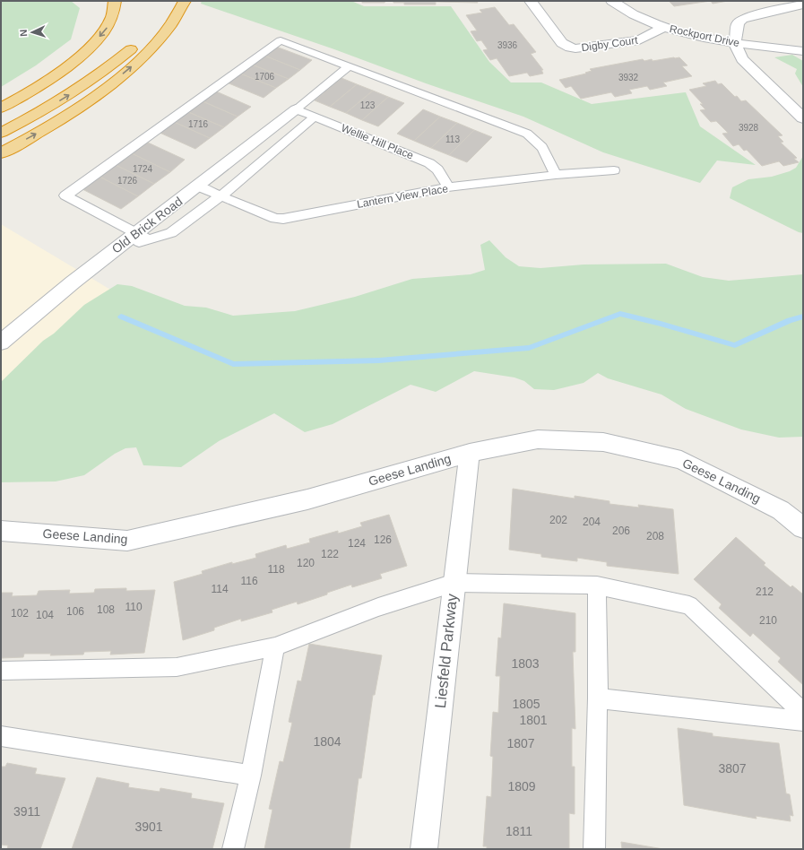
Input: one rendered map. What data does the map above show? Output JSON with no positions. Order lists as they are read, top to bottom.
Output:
{
  "streets": {
    "street": [
      "Rockport Drive",
      "Digby Court",
      "Old Brick Road",
      "Geese Landing",
      "Liesfeld Parkway"
    ],
    "lane": ["Wellie Hill Place", "Lantern View Place"]
  },
  "crossings": [
    ["Rockport Drive", "Digby Court"],
    ["Wellie Hill Place", "Lantern View Place"],
    ["Wellie Hill Place", "Old Brick Road"],
    ["Lantern View Place", "Old Brick Road"],
    ["Geese Landing", "Liesfeld Parkway"]
  ],
  "house_numbers": [
    "3936",
    "1706",
    "3932",
    "123",
    "1716",
    "3928",
    "113",
    "1724",
    "1726",
    "202",
    "204",
    "206",
    "208",
    "126",
    "124",
    "122",
    "120",
    "118",
    "116",
    "114",
    "212",
    "110",
    "108",
    "106",
    "102",
    "104",
    "210",
    "1803",
    "1805",
    "1801",
    "1804",
    "1807",
    "3807",
    "1809",
    "3911",
    "3901",
    "1811"
  ],
  "north": "left"
}
